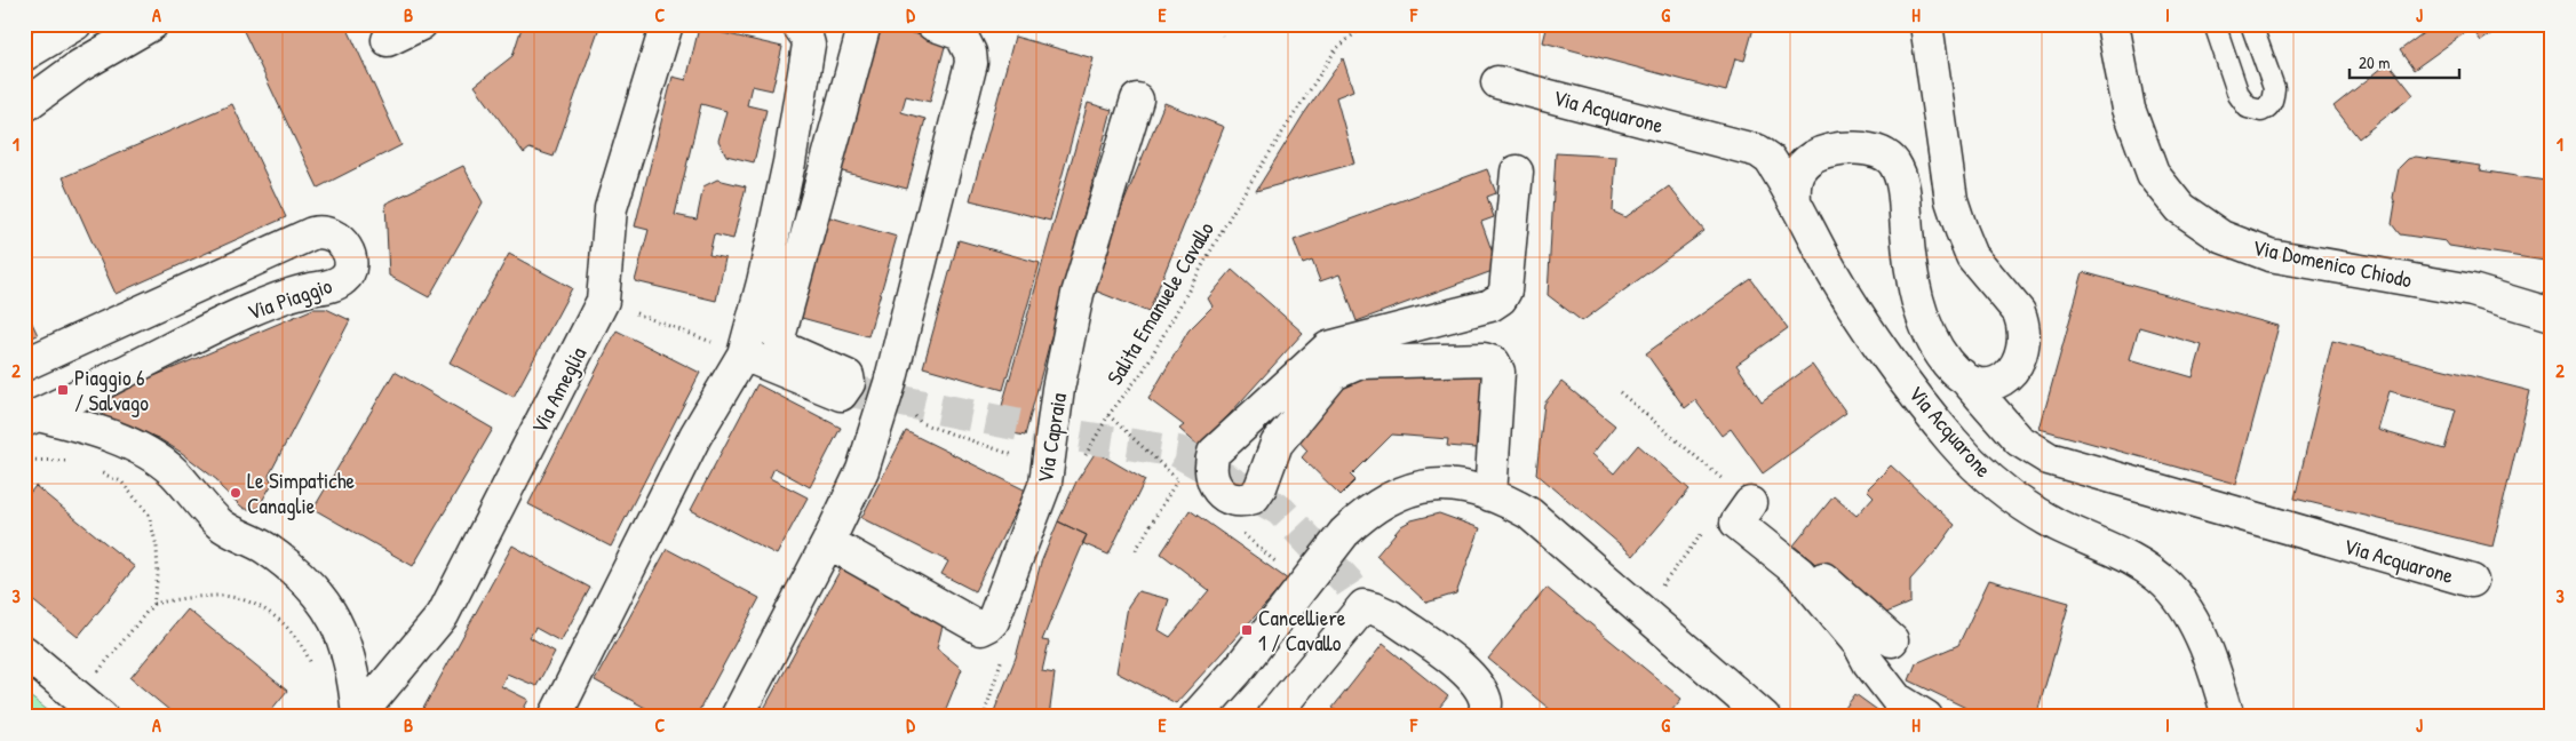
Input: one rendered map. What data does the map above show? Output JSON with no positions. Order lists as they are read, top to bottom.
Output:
{
  "streets": {
    "street": [
      "Via Acquarone",
      "Via Domenico Chiodo",
      "Via Piaggio",
      "Via Ameglia",
      "Via Capraia"
    ],
    "path": ["Salita Emanuele Cavallo"]
  },
  "crossings": [
    ["Salita Emanuele Cavallo", "Via Capraia"]
  ],
  "places": {
    "transit": ["Piaggio 6 / Salvago", "Cancelliere 1 / Cavallo"],
    "other": ["Le Simpatiche Canaglie"]
  },
  "scale_bar": "20 m",
  "grid": {
    "columns": [
      "A",
      "B",
      "C",
      "D",
      "E",
      "F",
      "G",
      "H",
      "I",
      "J"
    ],
    "rows": ["1", "2", "3"]
  }
}
